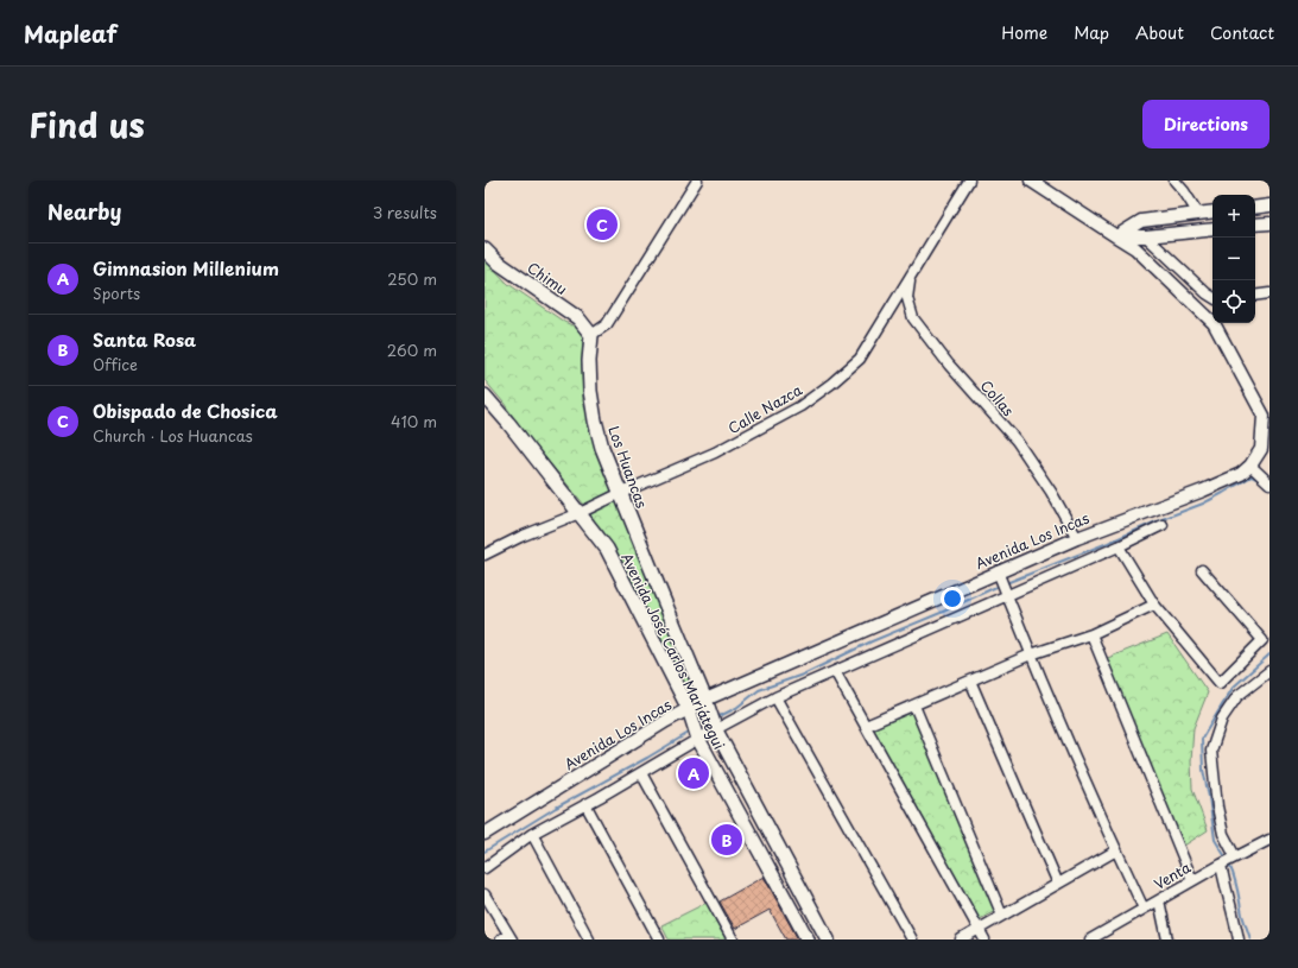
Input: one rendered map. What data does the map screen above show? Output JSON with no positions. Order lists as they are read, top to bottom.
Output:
{
  "streets": {
    "main road": ["Chimu", "Los Huancas", "Avenida José Carlos Mariátegui"],
    "street": [
      "Collas",
      "Calle Nazca",
      "Avenida Los Incas",
      "Venta"
    ]
  },
  "crossings": [
    ["Chimu", "Los Huancas"],
    ["Collas", "Calle Nazca"],
    ["Collas", "Avenida Los Incas"],
    ["Calle Nazca", "Los Huancas"],
    ["Calle Nazca", "Avenida José Carlos Mariátegui"],
    ["Los Huancas", "Avenida Los Incas"],
    ["Los Huancas", "Avenida José Carlos Mariátegui"],
    ["Avenida Los Incas", "Avenida José Carlos Mariátegui"]
  ],
  "page": {
    "header": "Mapleaf",
    "nav": [
      "Home",
      "Map",
      "About",
      "Contact"
    ],
    "title": "Find us",
    "buttons": "Directions",
    "heading": ["Nearby", "3 results"],
    "map_buttons": ["+", "−"],
    "pins": ["C", "A", "B"],
    "list": [
      {
        "mark": "A",
        "name": "Gimnasion Millenium",
        "note": "Sports",
        "value": "250 m"
      },
      {
        "mark": "B",
        "name": "Santa Rosa",
        "note": "Office",
        "value": "260 m"
      },
      {
        "mark": "C",
        "name": "Obispado de Chosica",
        "note": "Church · Los Huancas",
        "value": "410 m"
      }
    ]
  }
}
